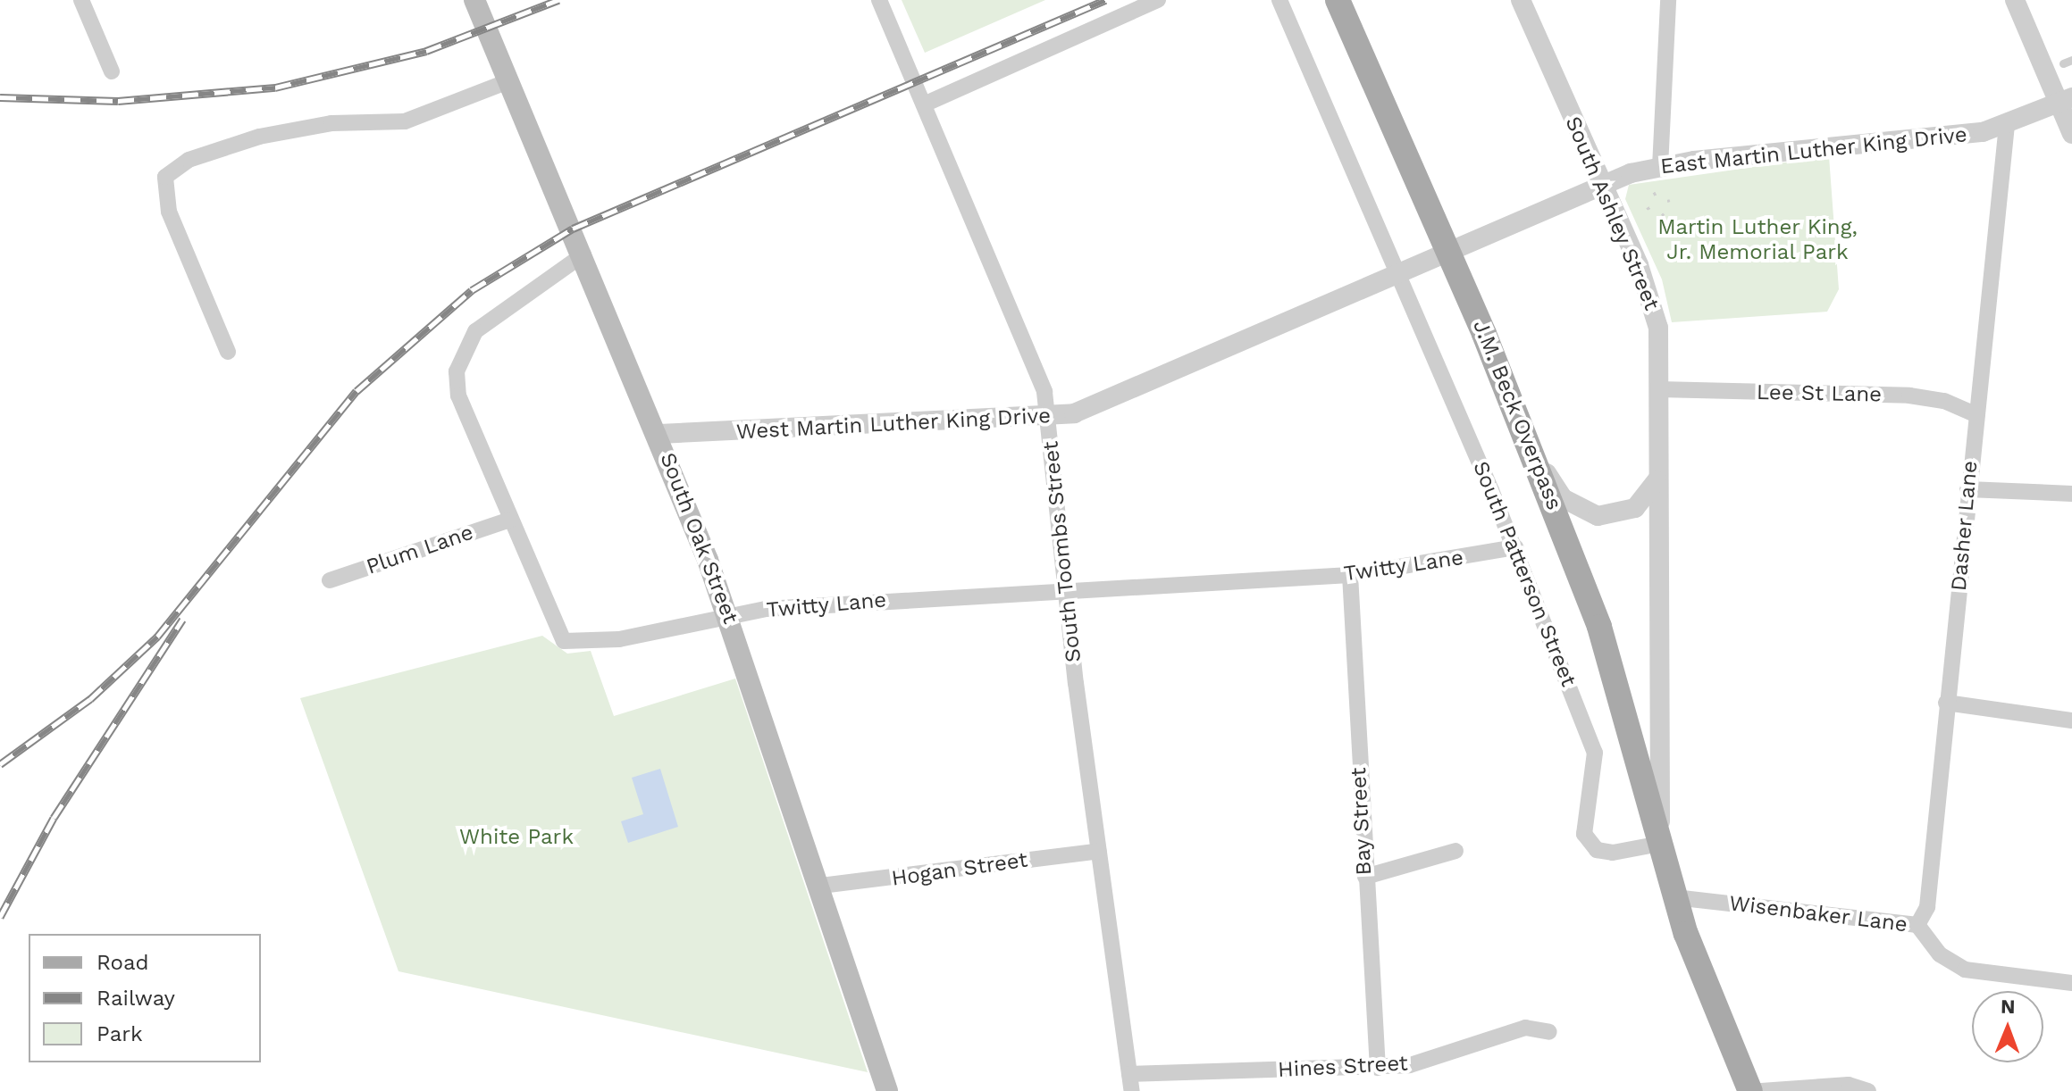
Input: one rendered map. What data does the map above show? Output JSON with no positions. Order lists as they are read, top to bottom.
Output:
{
  "streets": {
    "main road": ["J.M. Beck Overpass", "South Oak Street"],
    "street": [
      "East Martin Luther King Drive",
      "South Ashley Street",
      "Lee St Lane",
      "West Martin Luther King Drive",
      "Dasher Lane",
      "Plum Lane",
      "South Toombs Street",
      "Twitty Lane",
      "South Patterson Street",
      "Bay Street",
      "Hogan Street",
      "Wisenbaker Lane",
      "Hines Street"
    ]
  },
  "crossings": [
    ["East Martin Luther King Drive", "South Ashley Street"],
    ["East Martin Luther King Drive", "West Martin Luther King Drive"],
    ["East Martin Luther King Drive", "Dasher Lane"],
    ["East Martin Luther King Drive", "South Patterson Street"],
    ["South Ashley Street", "Lee St Lane"],
    ["South Ashley Street", "J.M. Beck Overpass"],
    ["South Ashley Street", "South Patterson Street"],
    ["Lee St Lane", "Dasher Lane"],
    ["J.M. Beck Overpass", "South Patterson Street"],
    ["West Martin Luther King Drive", "South Oak Street"],
    ["West Martin Luther King Drive", "South Toombs Street"],
    ["West Martin Luther King Drive", "South Patterson Street"],
    ["Dasher Lane", "Wisenbaker Lane"],
    ["South Oak Street", "Twitty Lane"],
    ["South Oak Street", "Hogan Street"],
    ["Plum Lane", "Twitty Lane"],
    ["South Toombs Street", "Twitty Lane"],
    ["South Toombs Street", "Hogan Street"],
    ["South Toombs Street", "Hines Street"],
    ["Twitty Lane", "South Patterson Street"],
    ["Twitty Lane", "Bay Street"],
    ["Bay Street", "Hines Street"]
  ],
  "parks": ["Martin Luther King, Jr. Memorial Park", "White Park"],
  "legend": ["Road", "Railway", "Park"],
  "north": "top"
}
